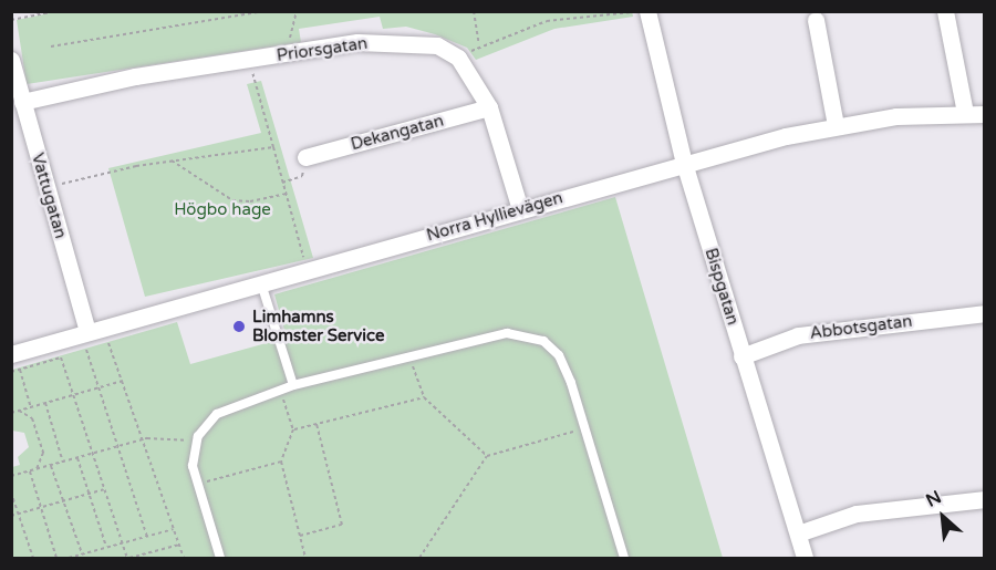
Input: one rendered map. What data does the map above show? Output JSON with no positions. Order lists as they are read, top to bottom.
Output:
{
  "streets": {
    "street": [
      "Priorsgatan",
      "Dekangatan",
      "Vattugatan",
      "Norra Hyllievägen",
      "Bispgatan",
      "Abbotsgatan"
    ]
  },
  "crossings": [
    ["Priorsgatan", "Vattugatan"],
    ["Vattugatan", "Norra Hyllievägen"],
    ["Norra Hyllievägen", "Bispgatan"],
    ["Bispgatan", "Abbotsgatan"]
  ],
  "parks": ["Högbo hage"],
  "places": ["Limhamns Blomster Service"],
  "north": "top left"
}
